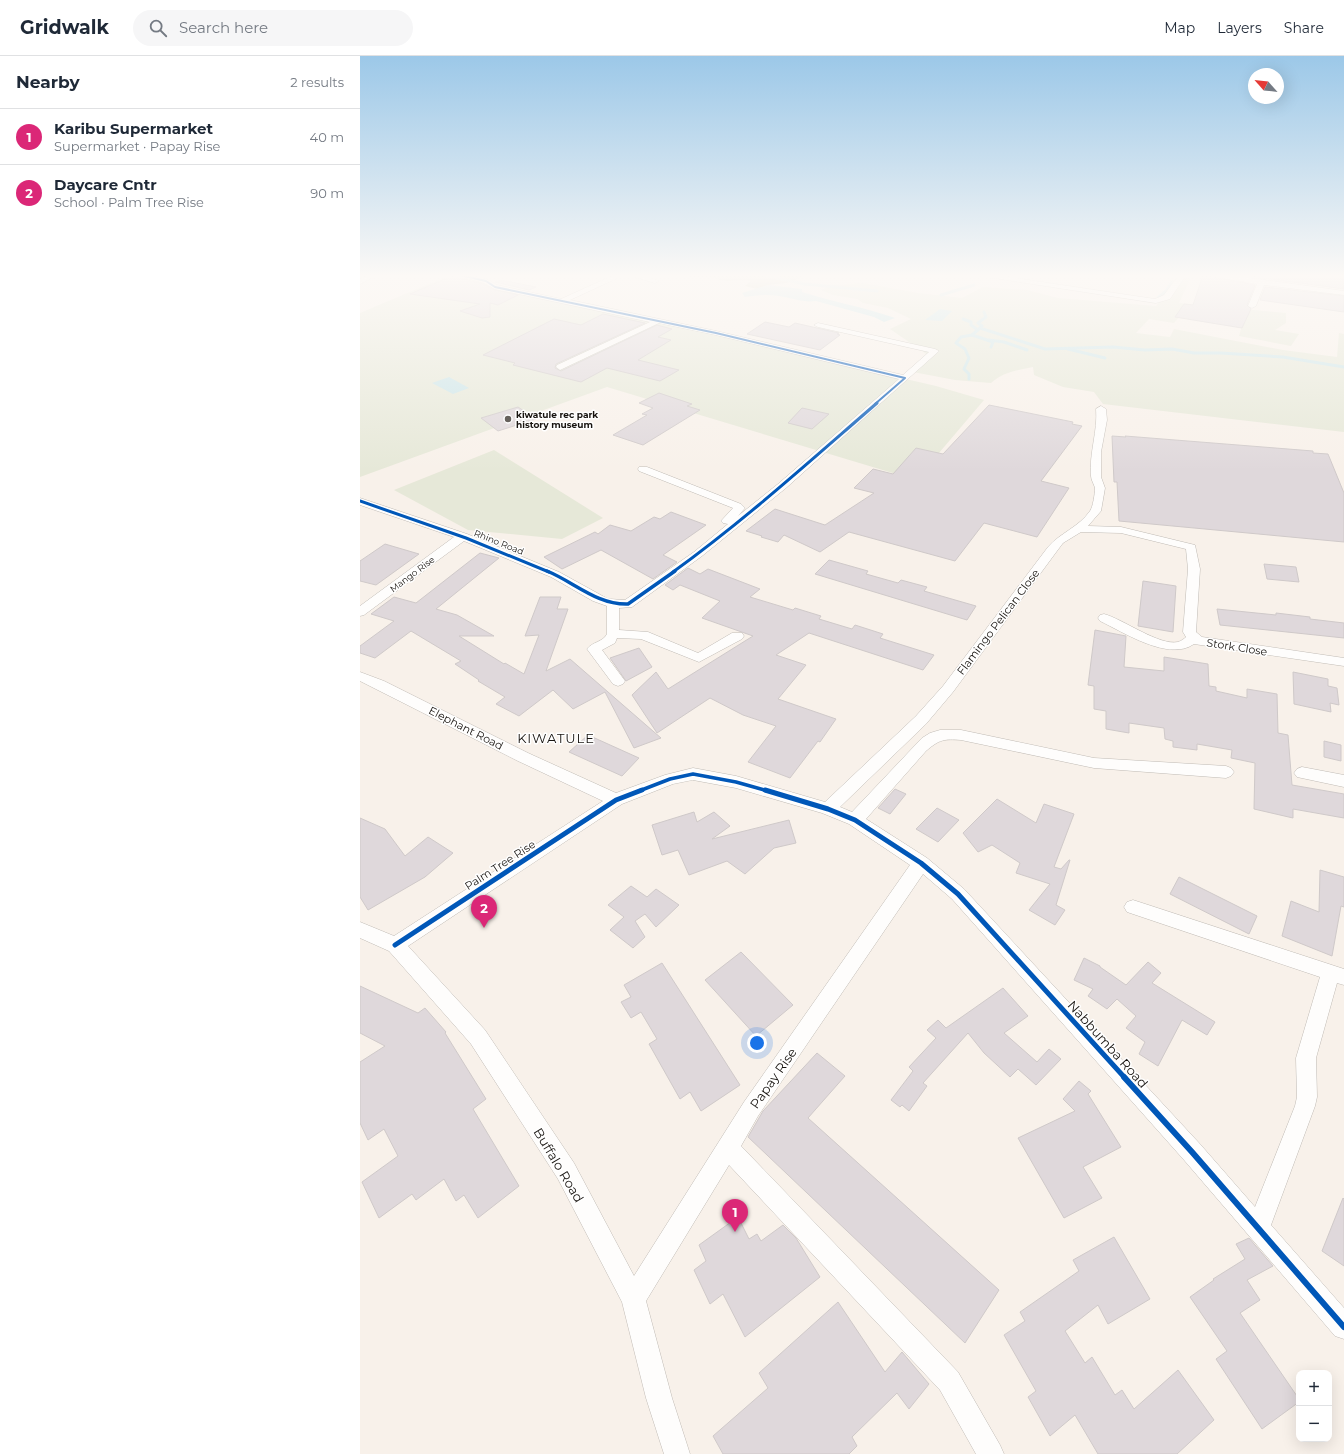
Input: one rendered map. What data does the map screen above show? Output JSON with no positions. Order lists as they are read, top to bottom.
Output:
{
  "streets": {
    "street": [
      "Rhino Road",
      "Mango Rise",
      "Flamingo Pelican Close",
      "Stork Close",
      "Elephant Road",
      "Palm Tree Rise",
      "Nabbumba Road",
      "Papay Rise",
      "Buffalo Road"
    ]
  },
  "crossings": [
    ["Rhino Road", "Mango Rise"],
    ["Flamingo Pelican Close", "Stork Close"],
    ["Flamingo Pelican Close", "Palm Tree Rise"],
    ["Flamingo Pelican Close", "Nabbumba Road"],
    ["Elephant Road", "Palm Tree Rise"],
    ["Palm Tree Rise", "Nabbumba Road"],
    ["Palm Tree Rise", "Buffalo Road"],
    ["Nabbumba Road", "Papay Rise"],
    ["Papay Rise", "Buffalo Road"]
  ],
  "districts": ["KIWATULE"],
  "places": ["kiwatule rec park history museum"],
  "north": "top left",
  "page": {
    "header": "Gridwalk",
    "search": "Search here",
    "nav": ["Map", "Layers", "Share"],
    "heading": ["Nearby", "2 results"],
    "list": [
      {
        "mark": "1",
        "name": "Karibu Supermarket",
        "note": "Supermarket · Papay Rise",
        "value": "40 m"
      },
      {
        "mark": "2",
        "name": "Daycare Cntr",
        "note": "School · Palm Tree Rise",
        "value": "90 m"
      }
    ],
    "pins": ["2", "1"],
    "map_buttons": ["+", "−"]
  }
}
